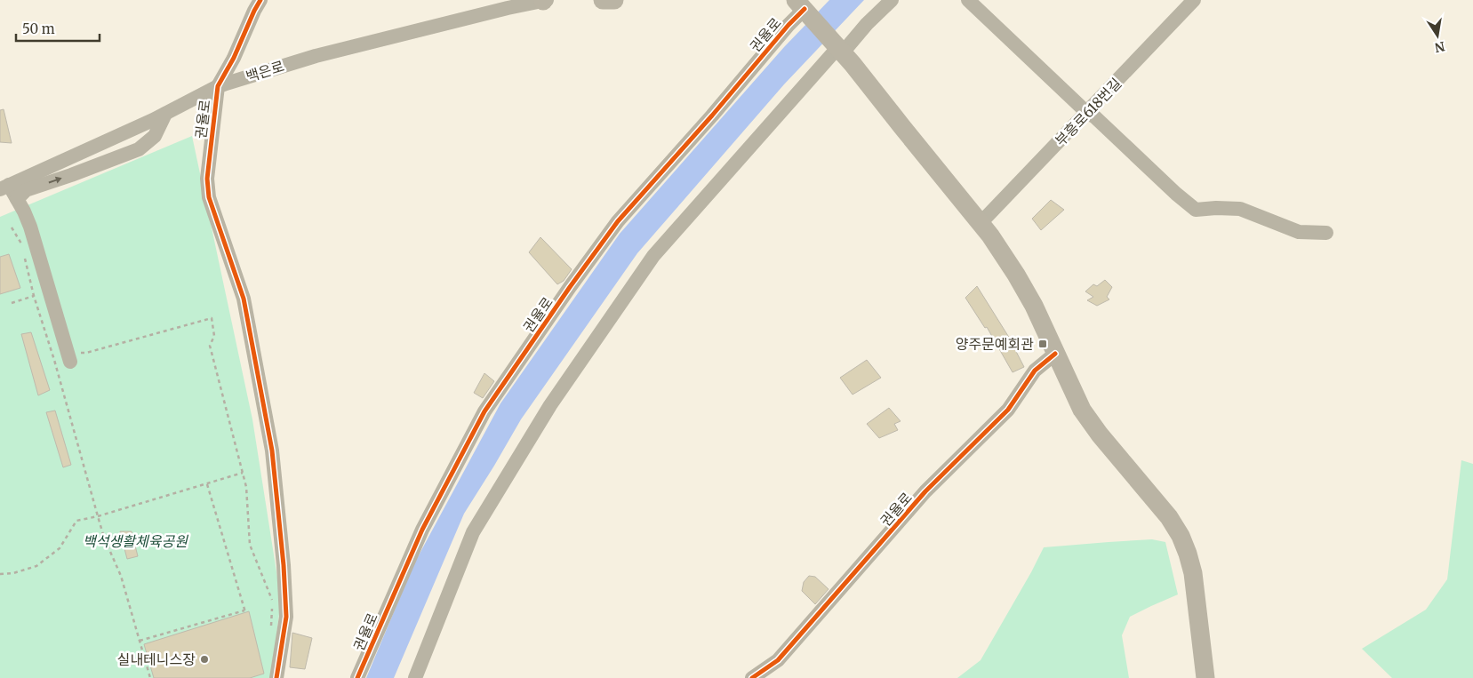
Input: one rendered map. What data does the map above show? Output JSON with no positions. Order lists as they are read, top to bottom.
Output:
{
  "streets": {
    "street": ["권율로", "백은로", "부흥로618번길"]
  },
  "crossings": [
    ["권율로", "백은로"]
  ],
  "parks": ["백석생활체육공원"],
  "places": {
    "transit": ["양주문예회관"],
    "other": ["실내테니스장"]
  },
  "scale_bar": "50 m",
  "north": "bottom"
}
